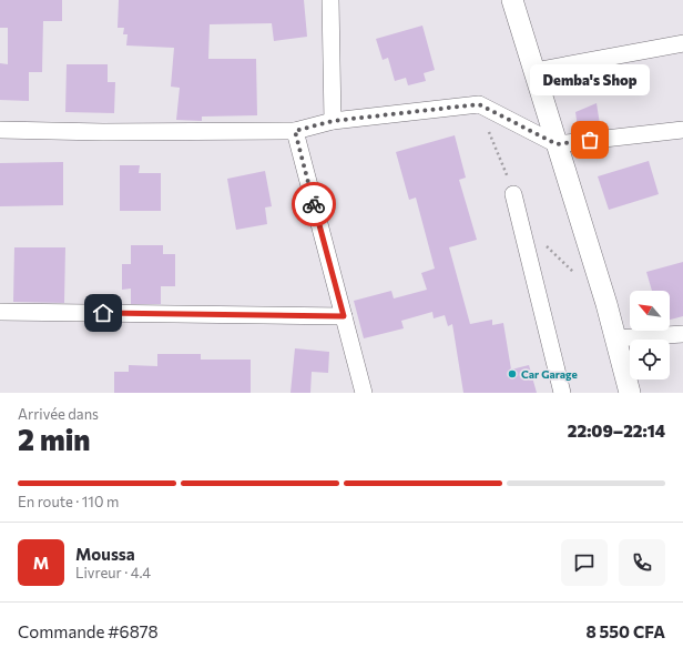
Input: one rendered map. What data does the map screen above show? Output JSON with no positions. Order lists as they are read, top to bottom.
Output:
{
  "places": ["Demba's Shop", "Car Garage"],
  "north": "top left",
  "page": {
    "bubble": "Demba's Shop",
    "heading": ["2 min", "Arrivée dans", "22:09–22:14"],
    "panel": [
      "Moussa",
      "Livreur · 4.4",
      "Commande #6878",
      "8 550 CFA"
    ],
    "bar": "En route · 110 m",
    "round": "M"
  }
}
